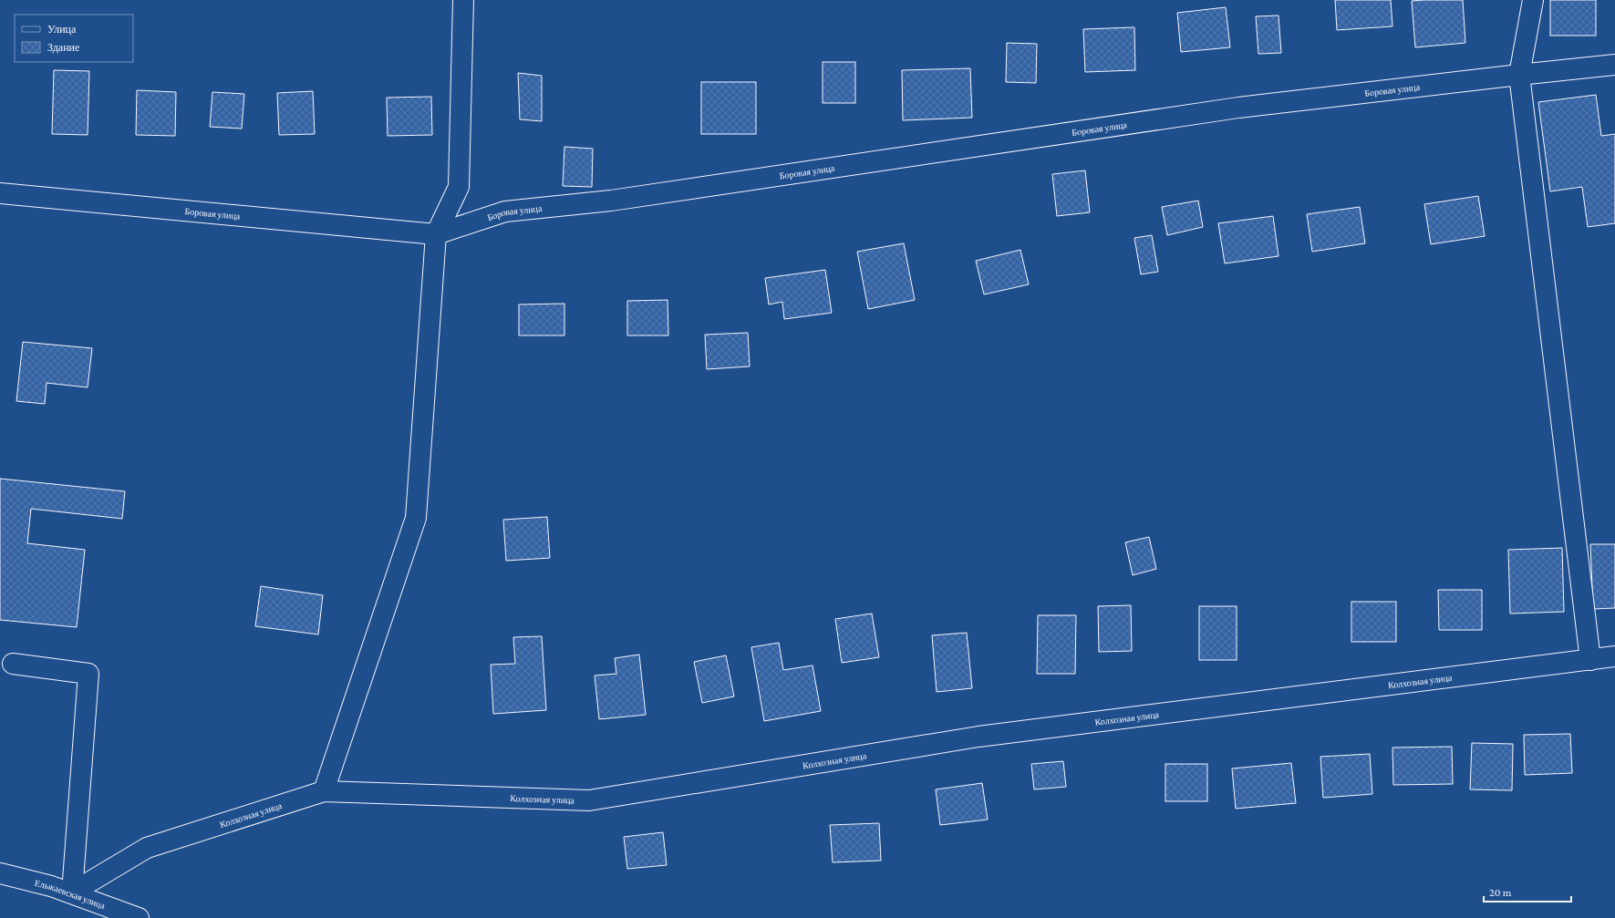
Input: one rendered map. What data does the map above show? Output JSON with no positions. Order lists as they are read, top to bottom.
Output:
{
  "streets": {
    "street": ["Боровая улица", "Колхозная улица", "Елыкаевская улица"]
  },
  "crossings": [
    ["Колхозная улица", "Елыкаевская улица"]
  ],
  "legend": ["Улица", "Здание"],
  "scale_bar": "20 m"
}
